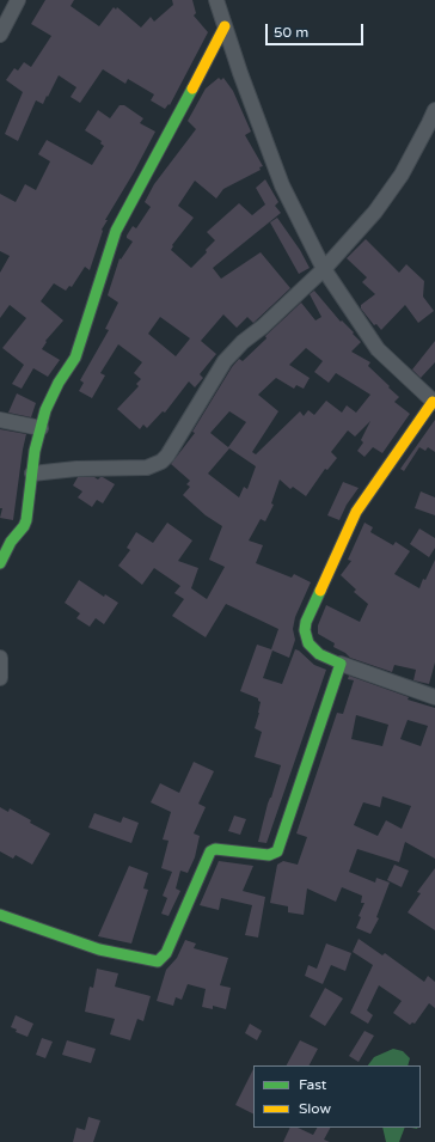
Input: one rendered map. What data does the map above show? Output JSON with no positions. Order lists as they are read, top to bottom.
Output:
{
  "legend": ["Fast", "Slow"],
  "scale_bar": "50 m"
}
